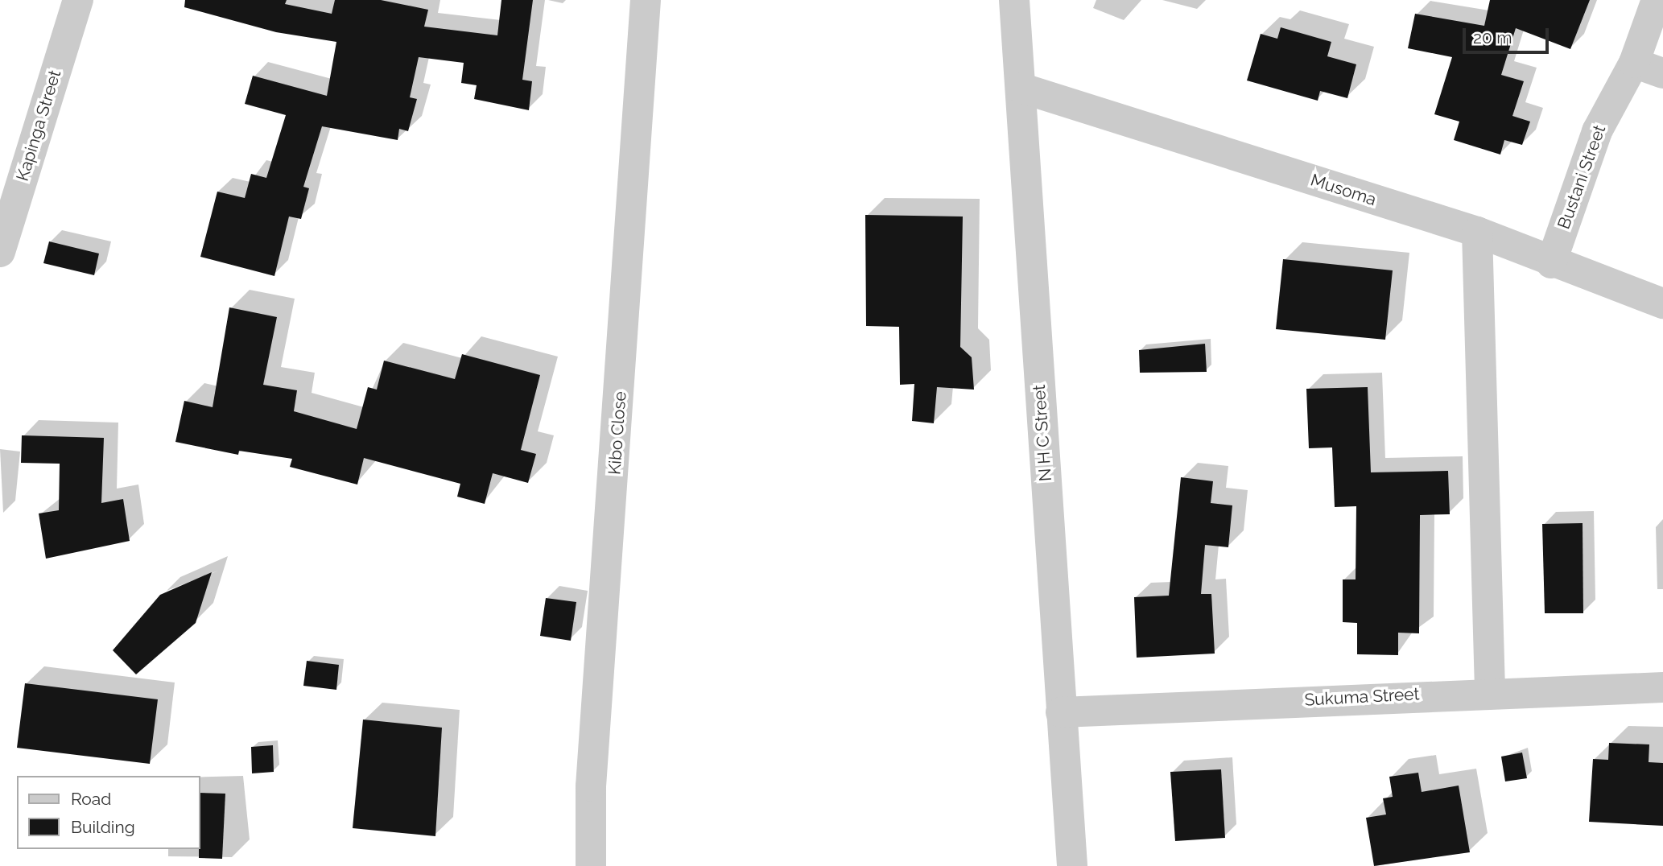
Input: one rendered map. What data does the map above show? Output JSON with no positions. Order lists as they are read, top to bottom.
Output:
{
  "streets": {
    "street": [
      "Kapinga Street",
      "Bustani Street",
      "Musoma",
      "Kibo Close",
      "N H C Street",
      "Sukuma Street"
    ]
  },
  "crossings": [
    ["Bustani Street", "Musoma"],
    ["Musoma", "N H C Street"],
    ["N H C Street", "Sukuma Street"]
  ],
  "legend": ["Road", "Building"],
  "scale_bar": "20 m"
}
